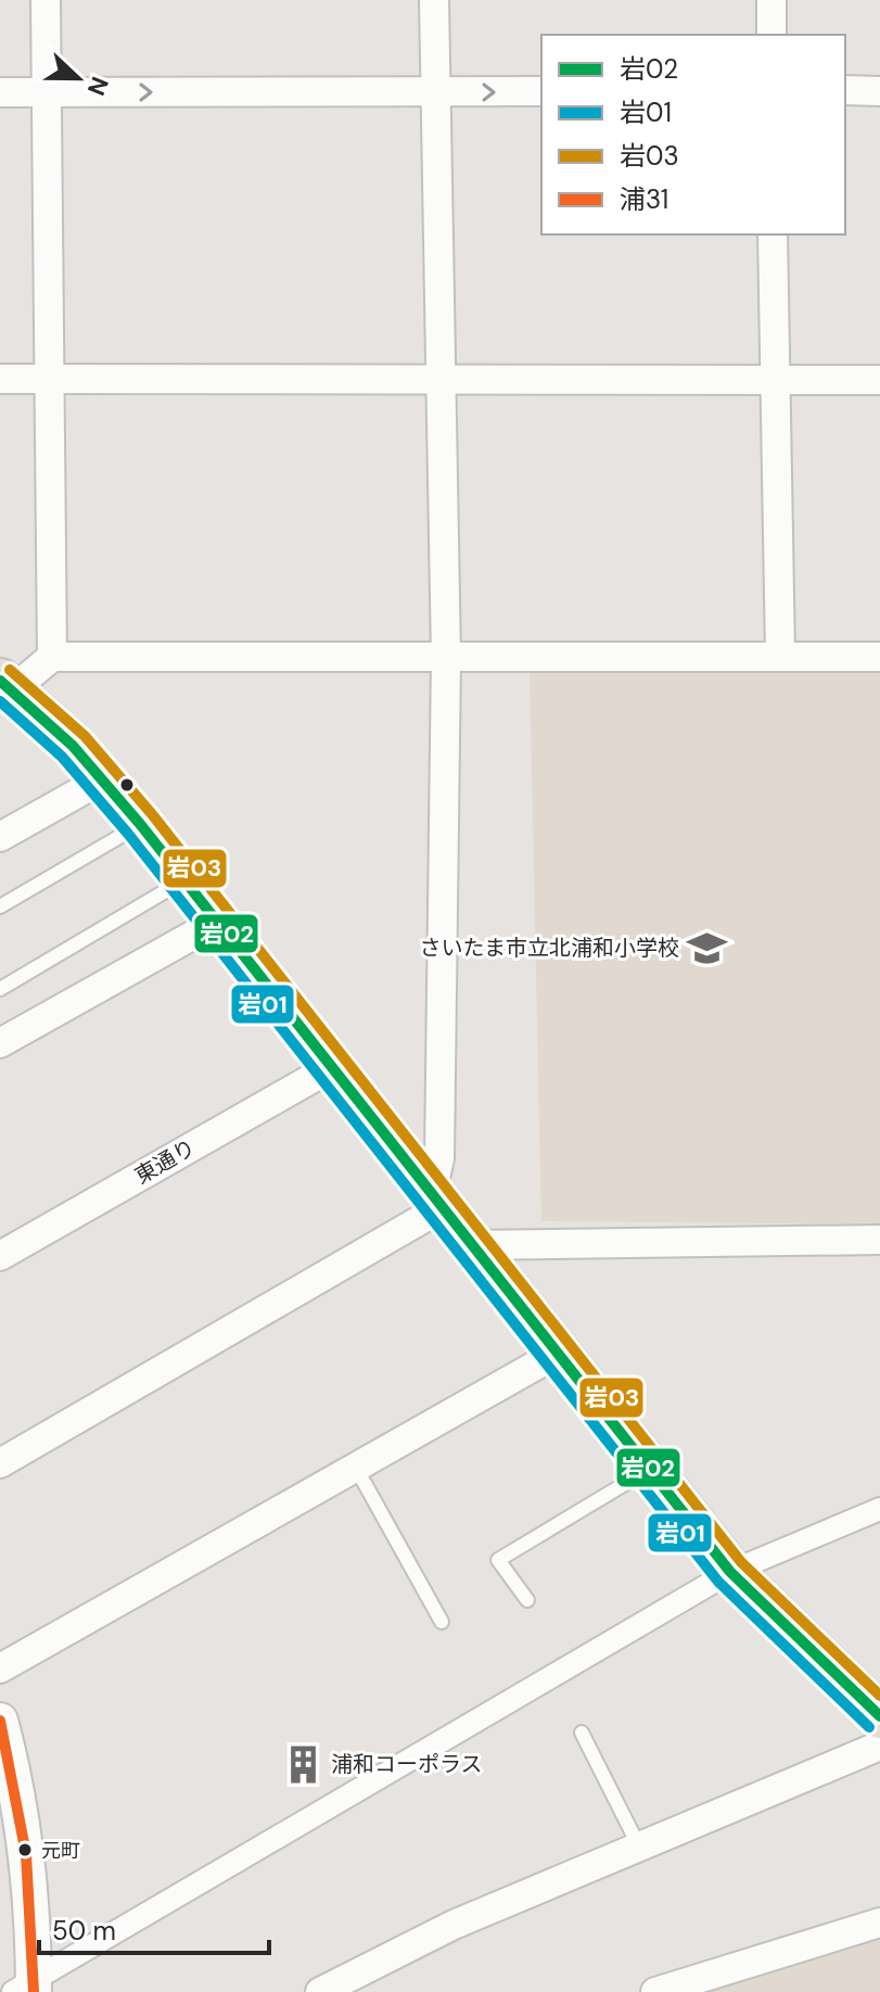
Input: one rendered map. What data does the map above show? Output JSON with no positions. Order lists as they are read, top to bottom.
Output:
{
  "streets": {
    "street": ["東通り"]
  },
  "places": {
    "school or university": ["さいたま市立北浦和小学校"],
    "building": ["浦和コーポラス"],
    "other": ["元町"]
  },
  "lines": [
    "transit line 岩03",
    "transit line 岩02",
    "transit line 岩01",
    "transit line 浦31"
  ],
  "legend": [
    "岩02",
    "岩01",
    "岩03",
    "浦31"
  ],
  "scale_bar": "50 m",
  "north": "right"
}
